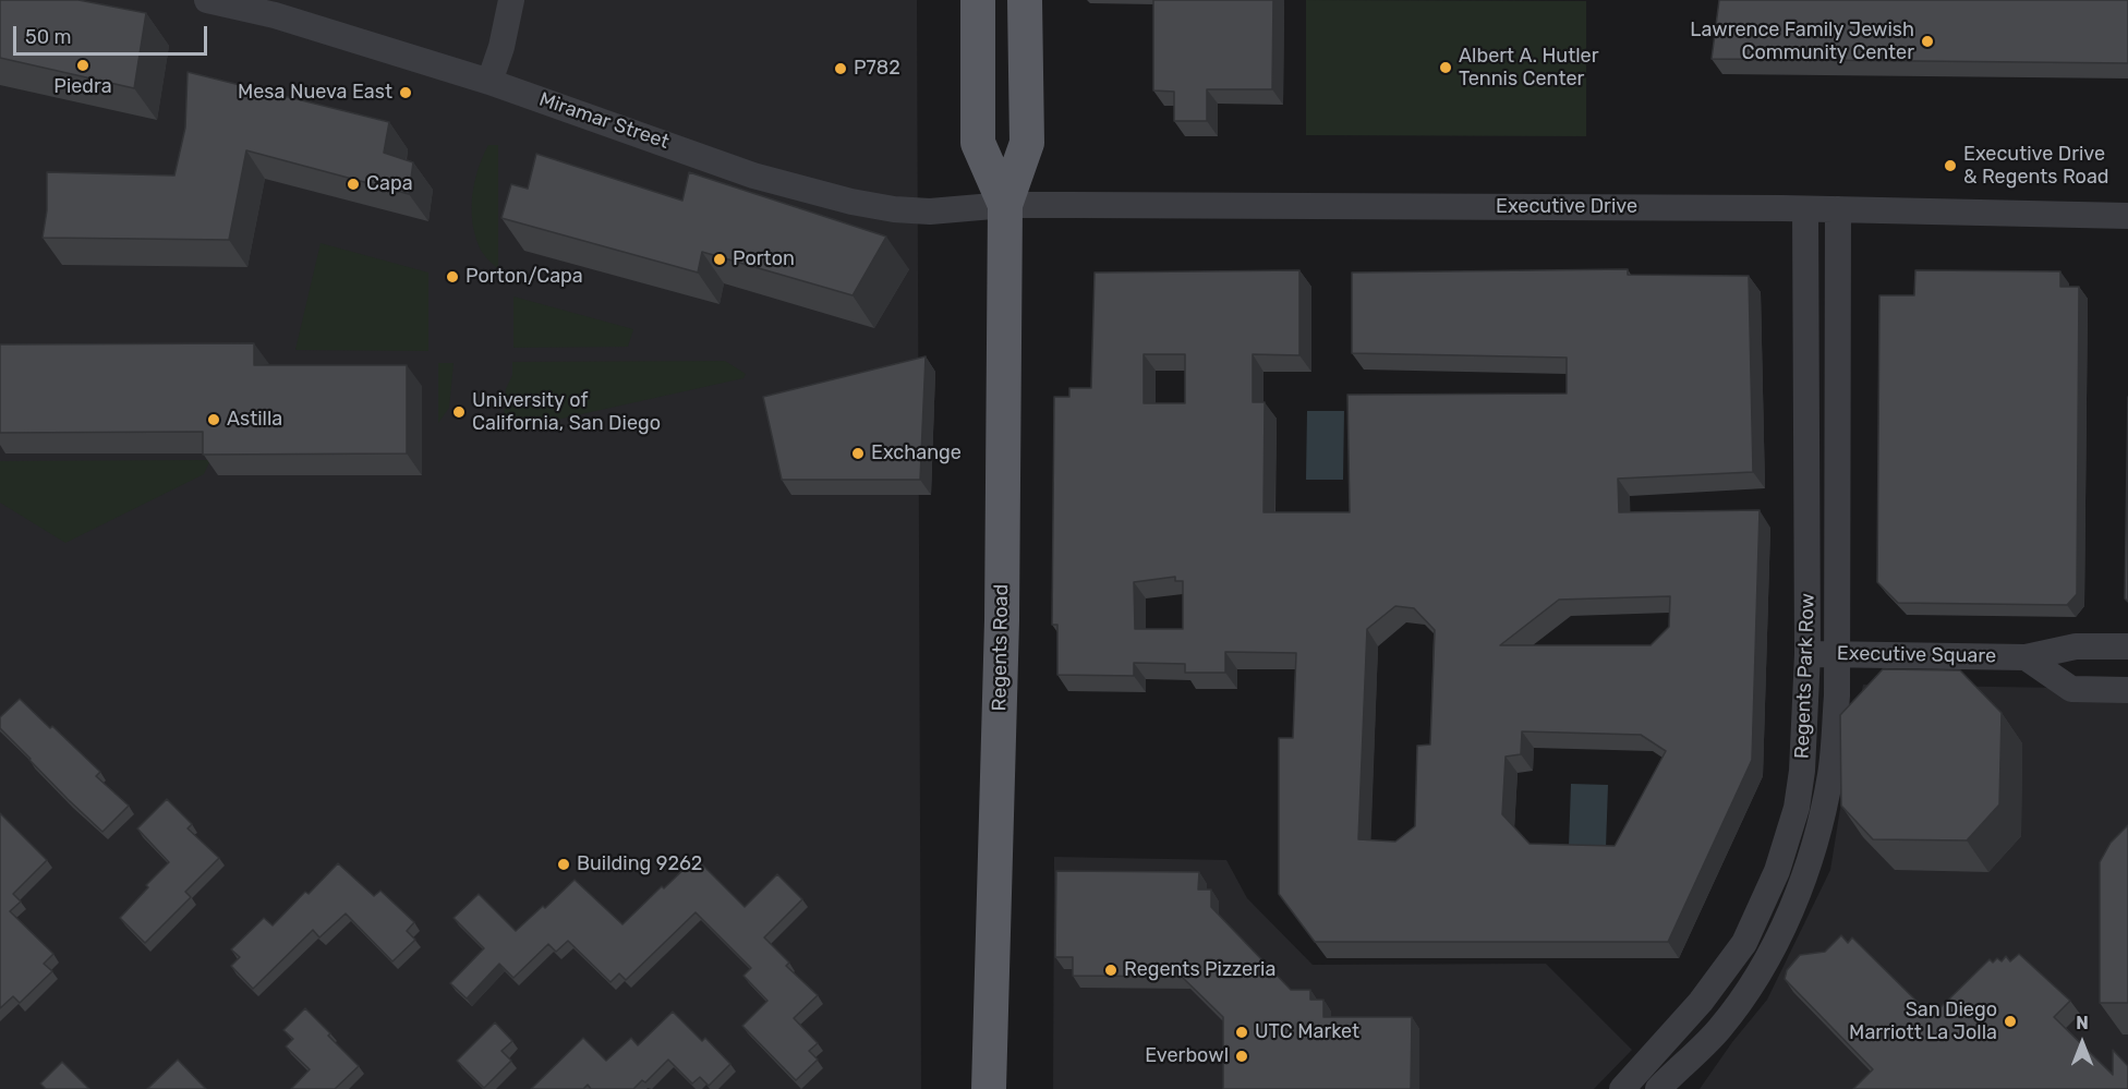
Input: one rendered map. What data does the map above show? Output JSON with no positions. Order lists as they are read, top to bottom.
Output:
{
  "streets": {
    "main road": ["Regents Road"],
    "street": [
      "Miramar Street",
      "Executive Drive",
      "Executive Square",
      "Regents Park Row"
    ]
  },
  "crossings": [
    ["Miramar Street", "Executive Drive"],
    ["Miramar Street", "Regents Road"],
    ["Executive Drive", "Regents Road"],
    ["Executive Drive", "Regents Park Row"],
    ["Executive Square", "Regents Park Row"]
  ],
  "places": [
    "Lawrence Family Jewish Community Center",
    "Piedra",
    "Albert A. Hutler Tennis Center",
    "P782",
    "Mesa Nueva East",
    "Executive Drive & Regents Road",
    "Capa",
    "Porton",
    "Porton/Capa",
    "University of California, San Diego",
    "Astilla",
    "Exchange",
    "Building 9262",
    "Regents Pizzeria",
    "San Diego Marriott La Jolla",
    "UTC Market",
    "Everbowl"
  ],
  "scale_bar": "50 m",
  "north": "top"
}
